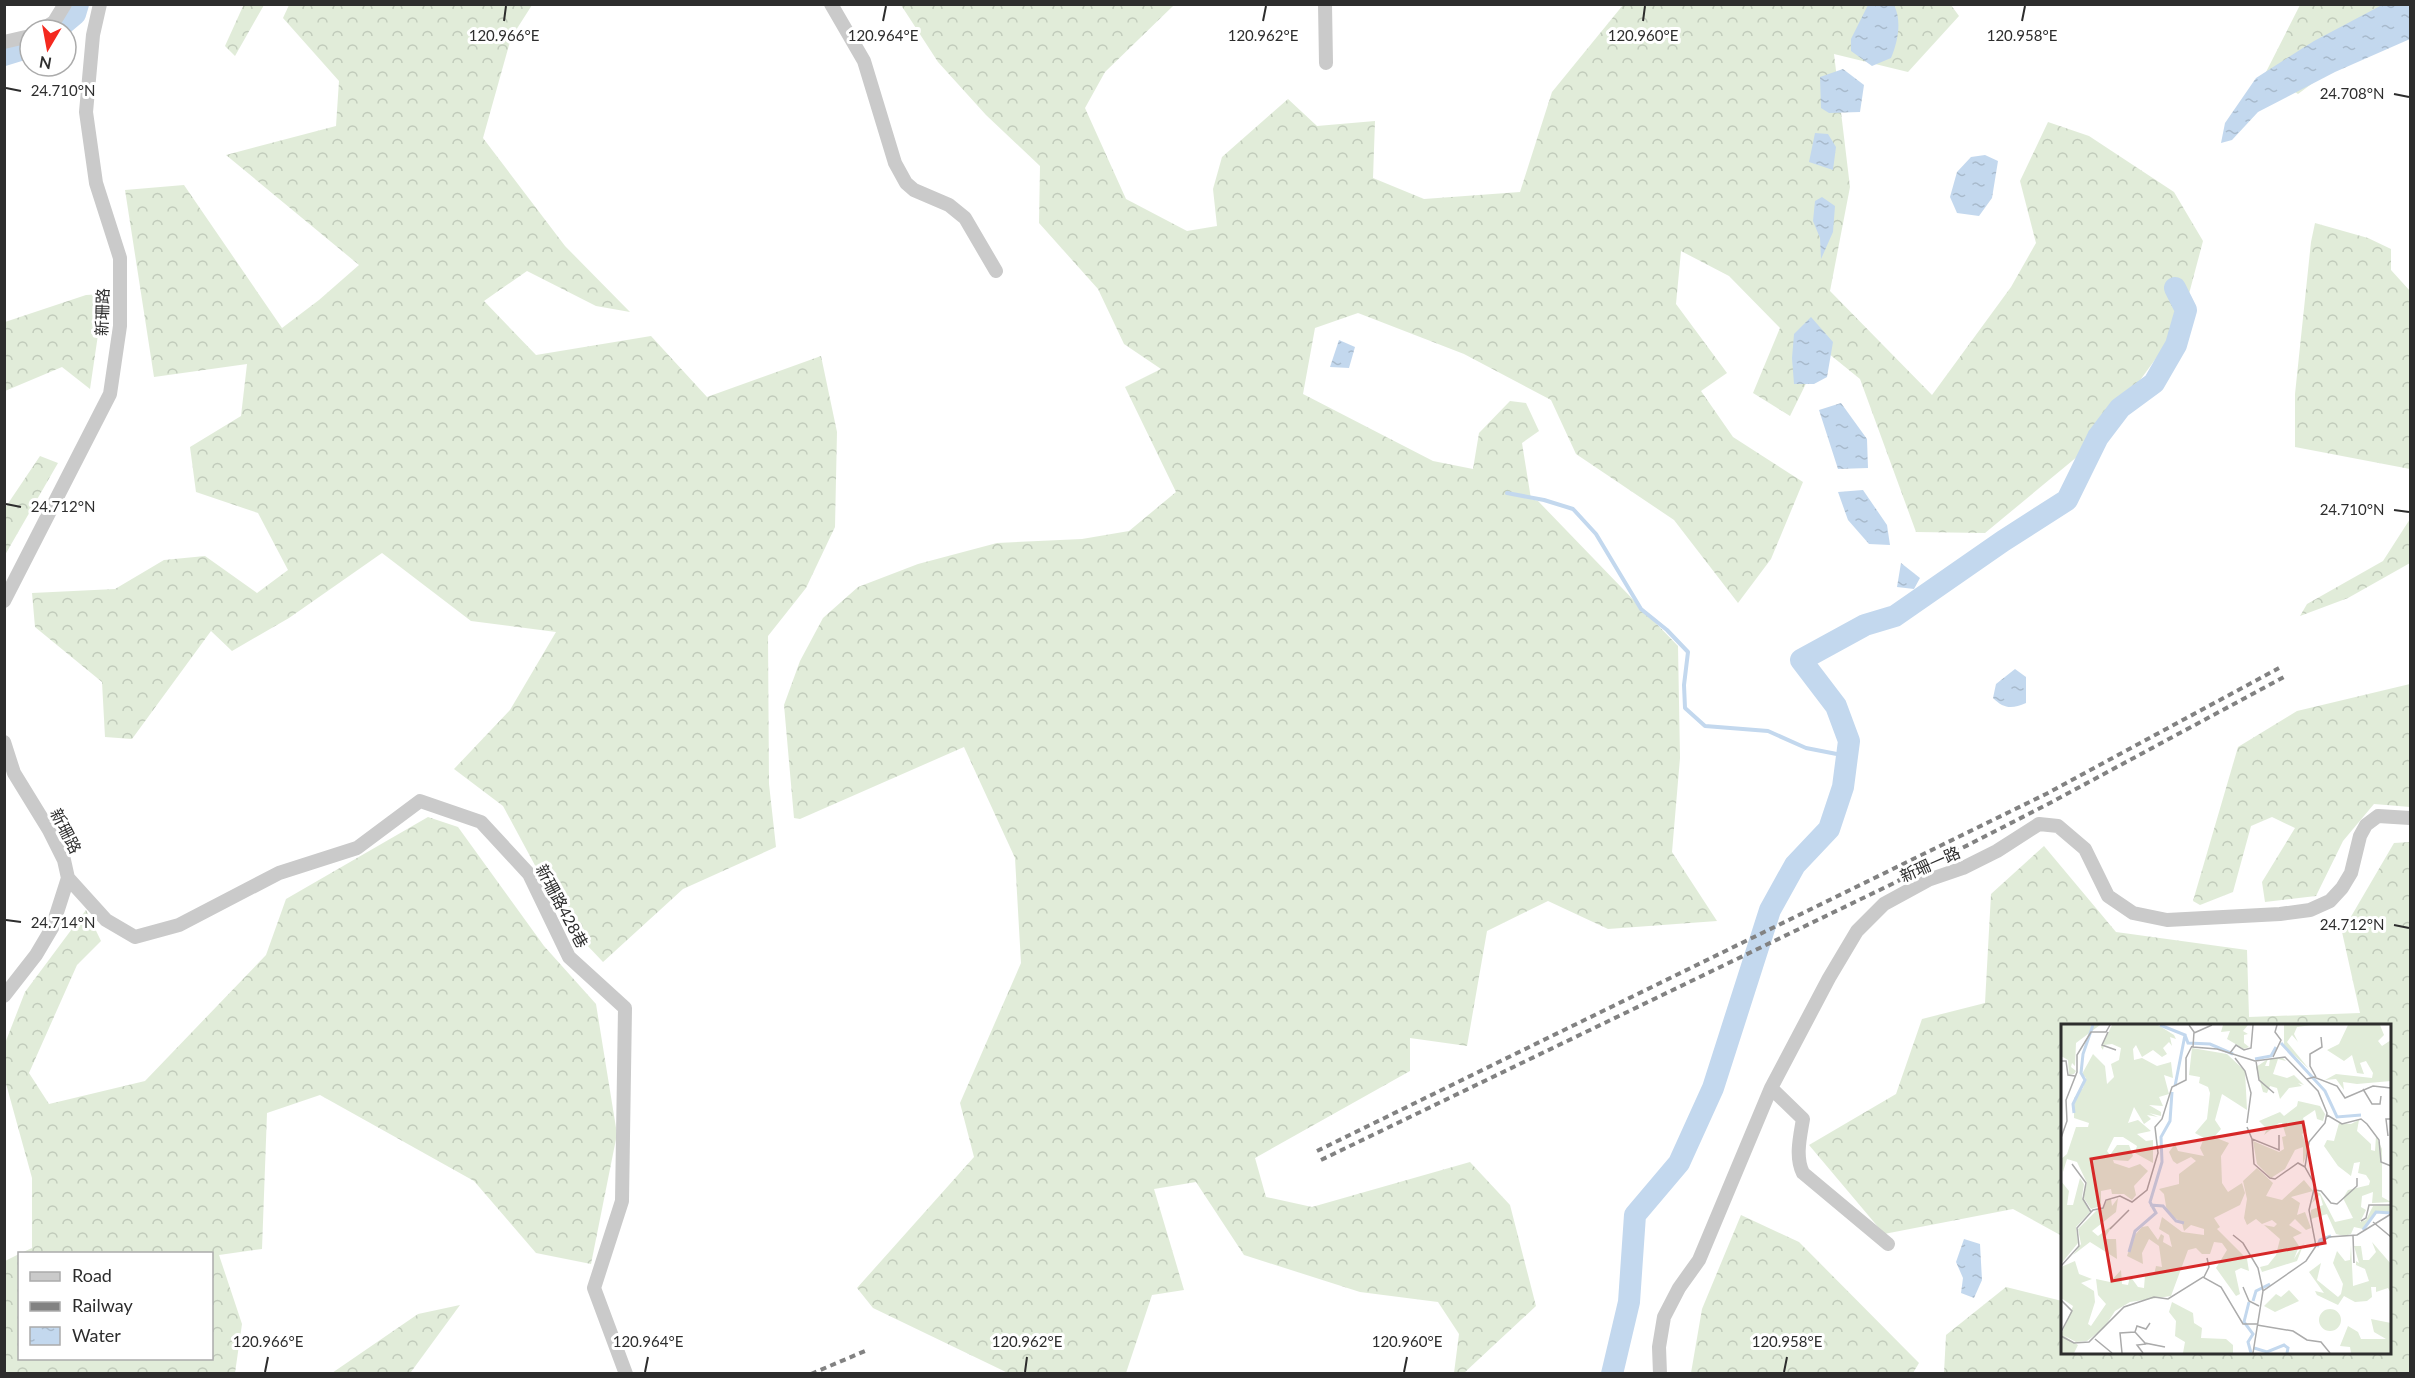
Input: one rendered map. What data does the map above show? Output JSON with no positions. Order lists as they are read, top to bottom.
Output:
{
  "streets": {
    "street": ["新珊路", "新珊一路", "新珊路428巷"]
  },
  "crossings": [
    ["新珊路", "新珊路428巷"]
  ],
  "legend": ["Road", "Railway", "Water"],
  "north": "bottom",
  "coordinates": [
    "120.966°E",
    "120.964°E",
    "120.962°E",
    "120.960°E",
    "120.958°E",
    "24.710°N",
    "24.708°N",
    "24.712°N",
    "24.714°N"
  ]
}
